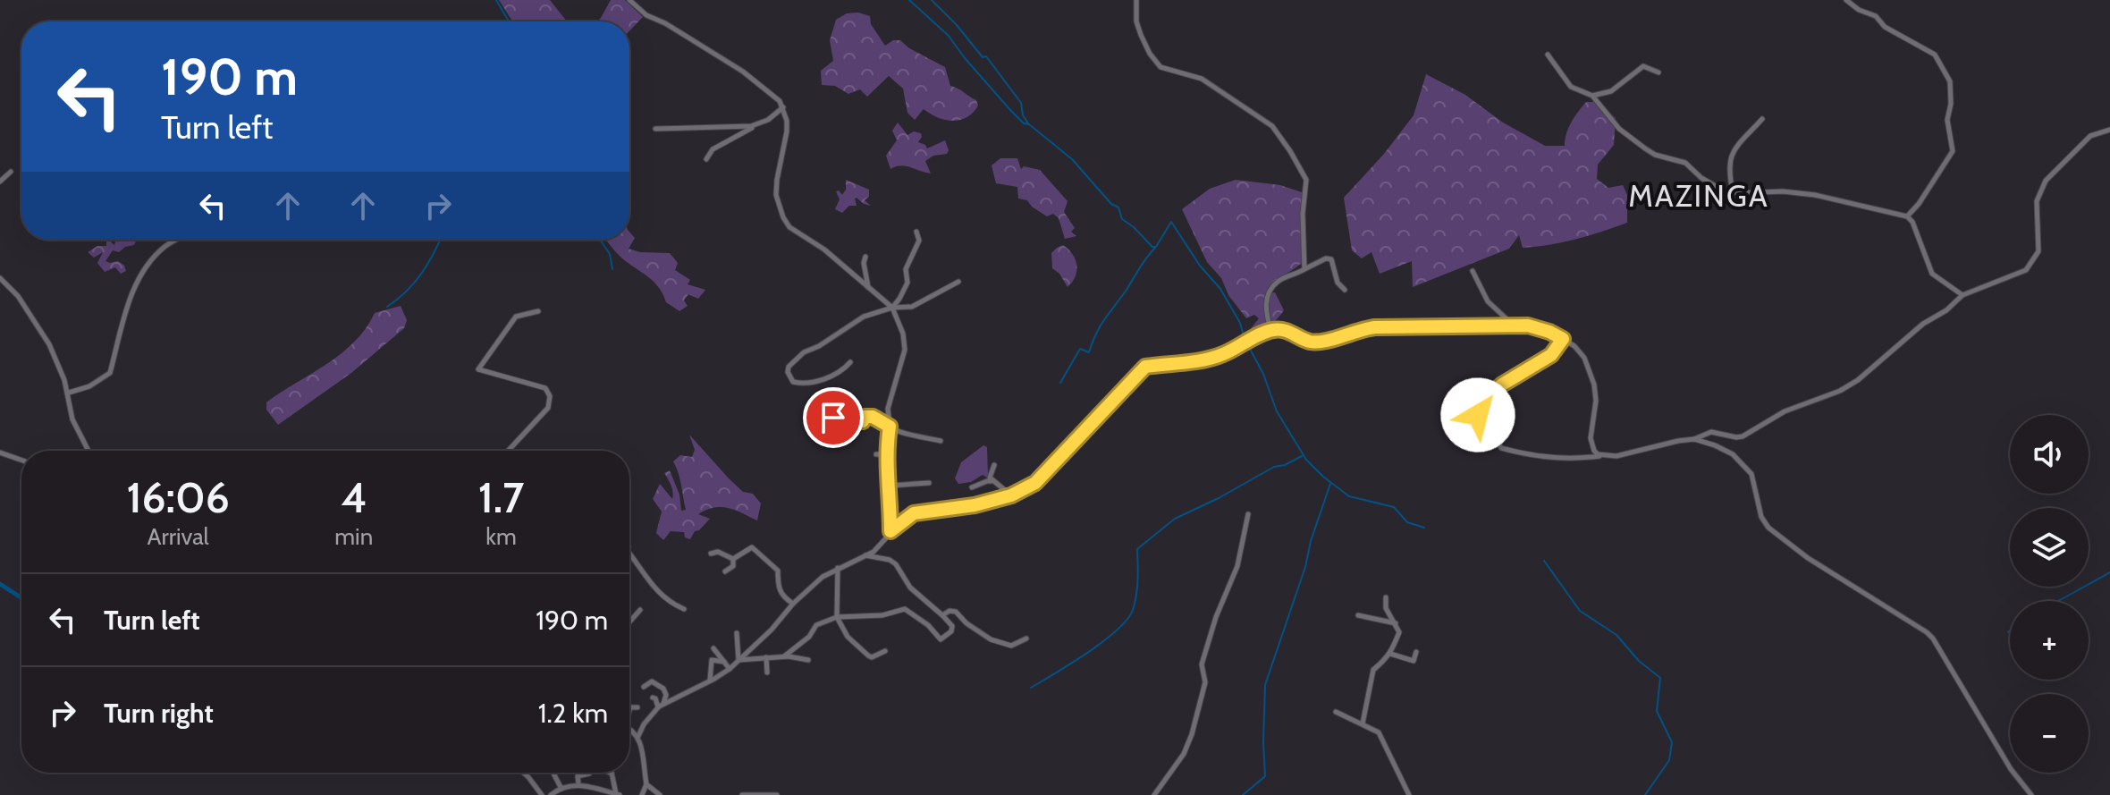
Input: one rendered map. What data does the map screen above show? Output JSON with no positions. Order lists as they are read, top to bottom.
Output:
{
  "districts": ["MAZINGA"],
  "page": {
    "turn": ["190 m", "Turn left"],
    "map_buttons": ["+", "−"],
    "eta": [
      "16:06",
      "Arrival",
      "4",
      "min",
      "1.7",
      "km"
    ],
    "list": [
      {
        "name": "Turn left",
        "value": "190 m"
      },
      {
        "name": "Turn right",
        "value": "1.2 km"
      }
    ]
  }
}
